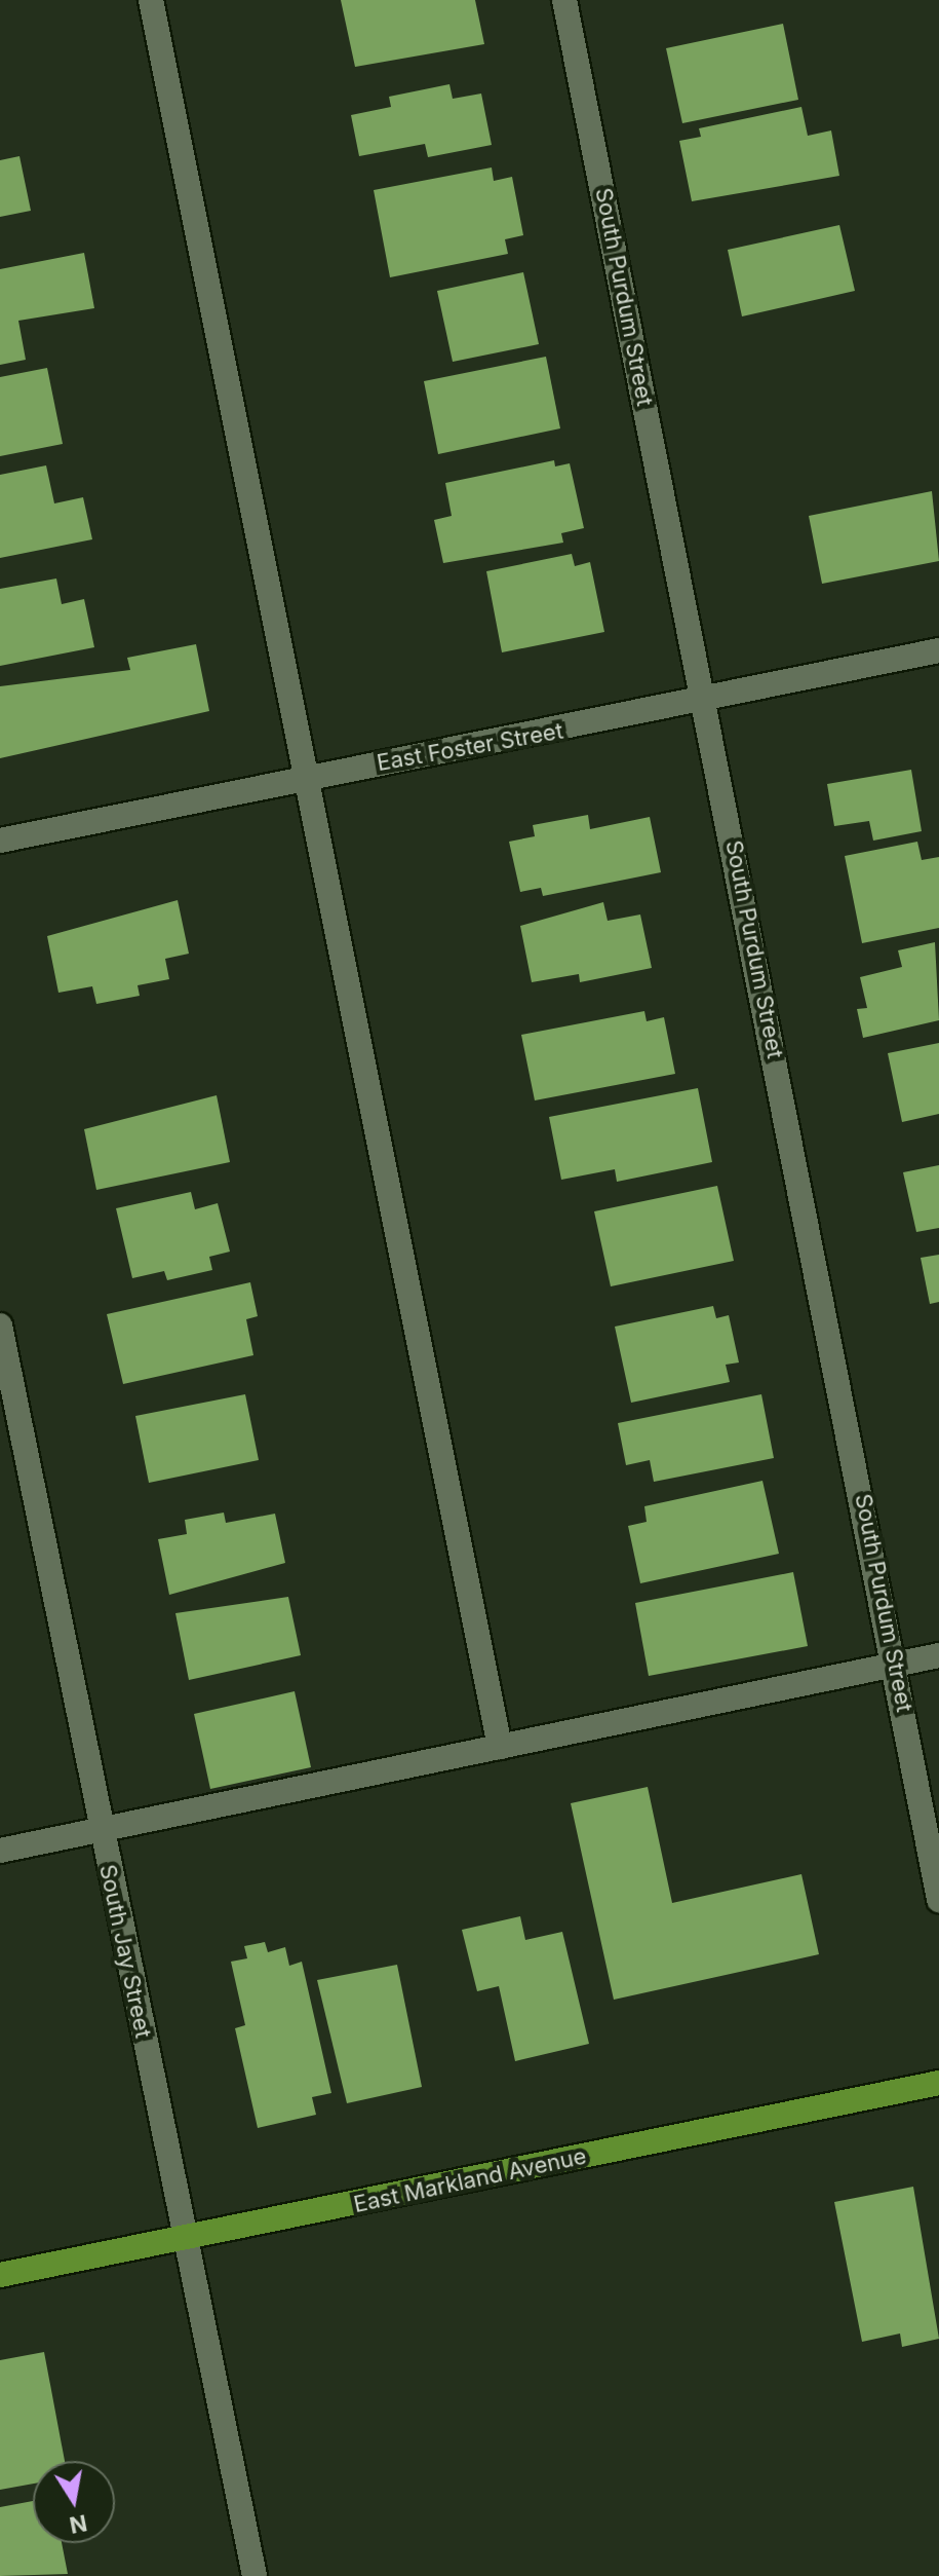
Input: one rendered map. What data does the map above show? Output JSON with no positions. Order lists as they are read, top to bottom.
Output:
{
  "streets": {
    "main road": ["East Markland Avenue"],
    "street": ["South Purdum Street", "East Foster Street", "South Jay Street"]
  },
  "crossings": [
    ["South Purdum Street", "East Foster Street"],
    ["South Jay Street", "East Markland Avenue"]
  ],
  "north": "bottom"
}
